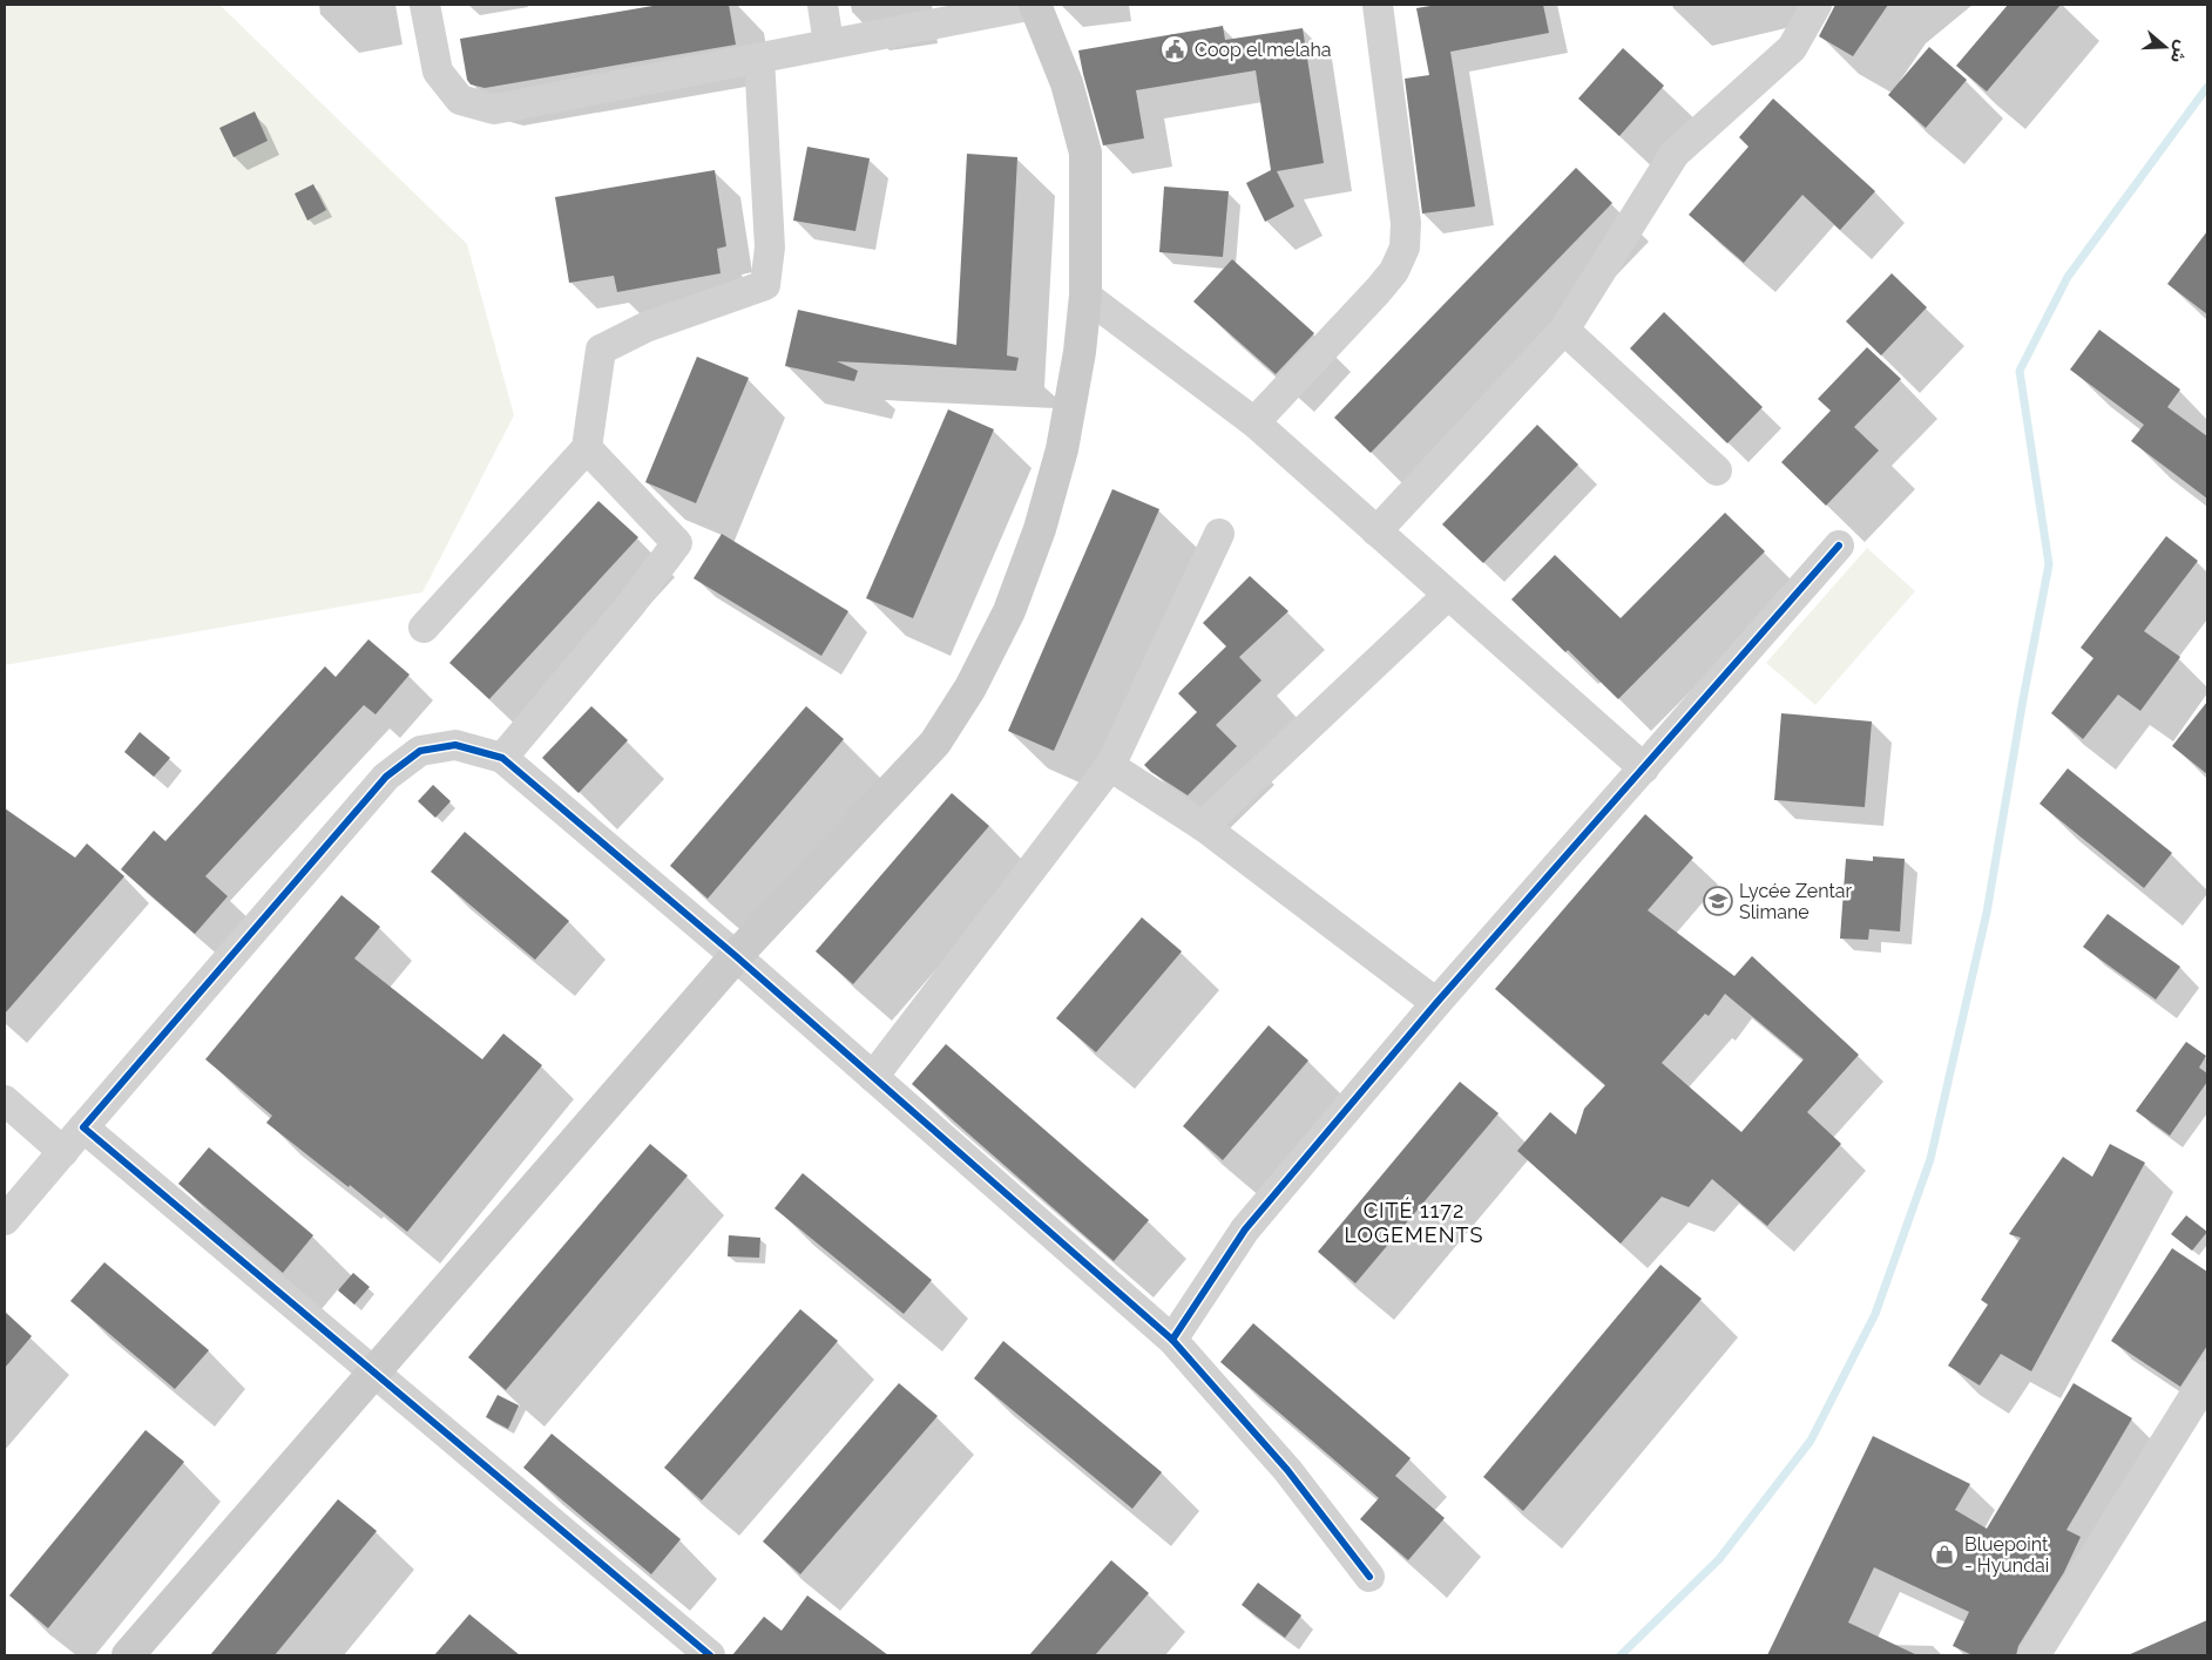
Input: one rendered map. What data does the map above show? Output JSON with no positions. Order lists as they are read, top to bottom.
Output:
{
  "districts": ["CITÉ 1172 LOGEMENTS"],
  "places": {
    "public building": ["Coop el melaha"],
    "school or university": ["Lycée Zentar Slimane"],
    "shop": ["Bluepoint - Hyundai"]
  },
  "north": "right"
}
